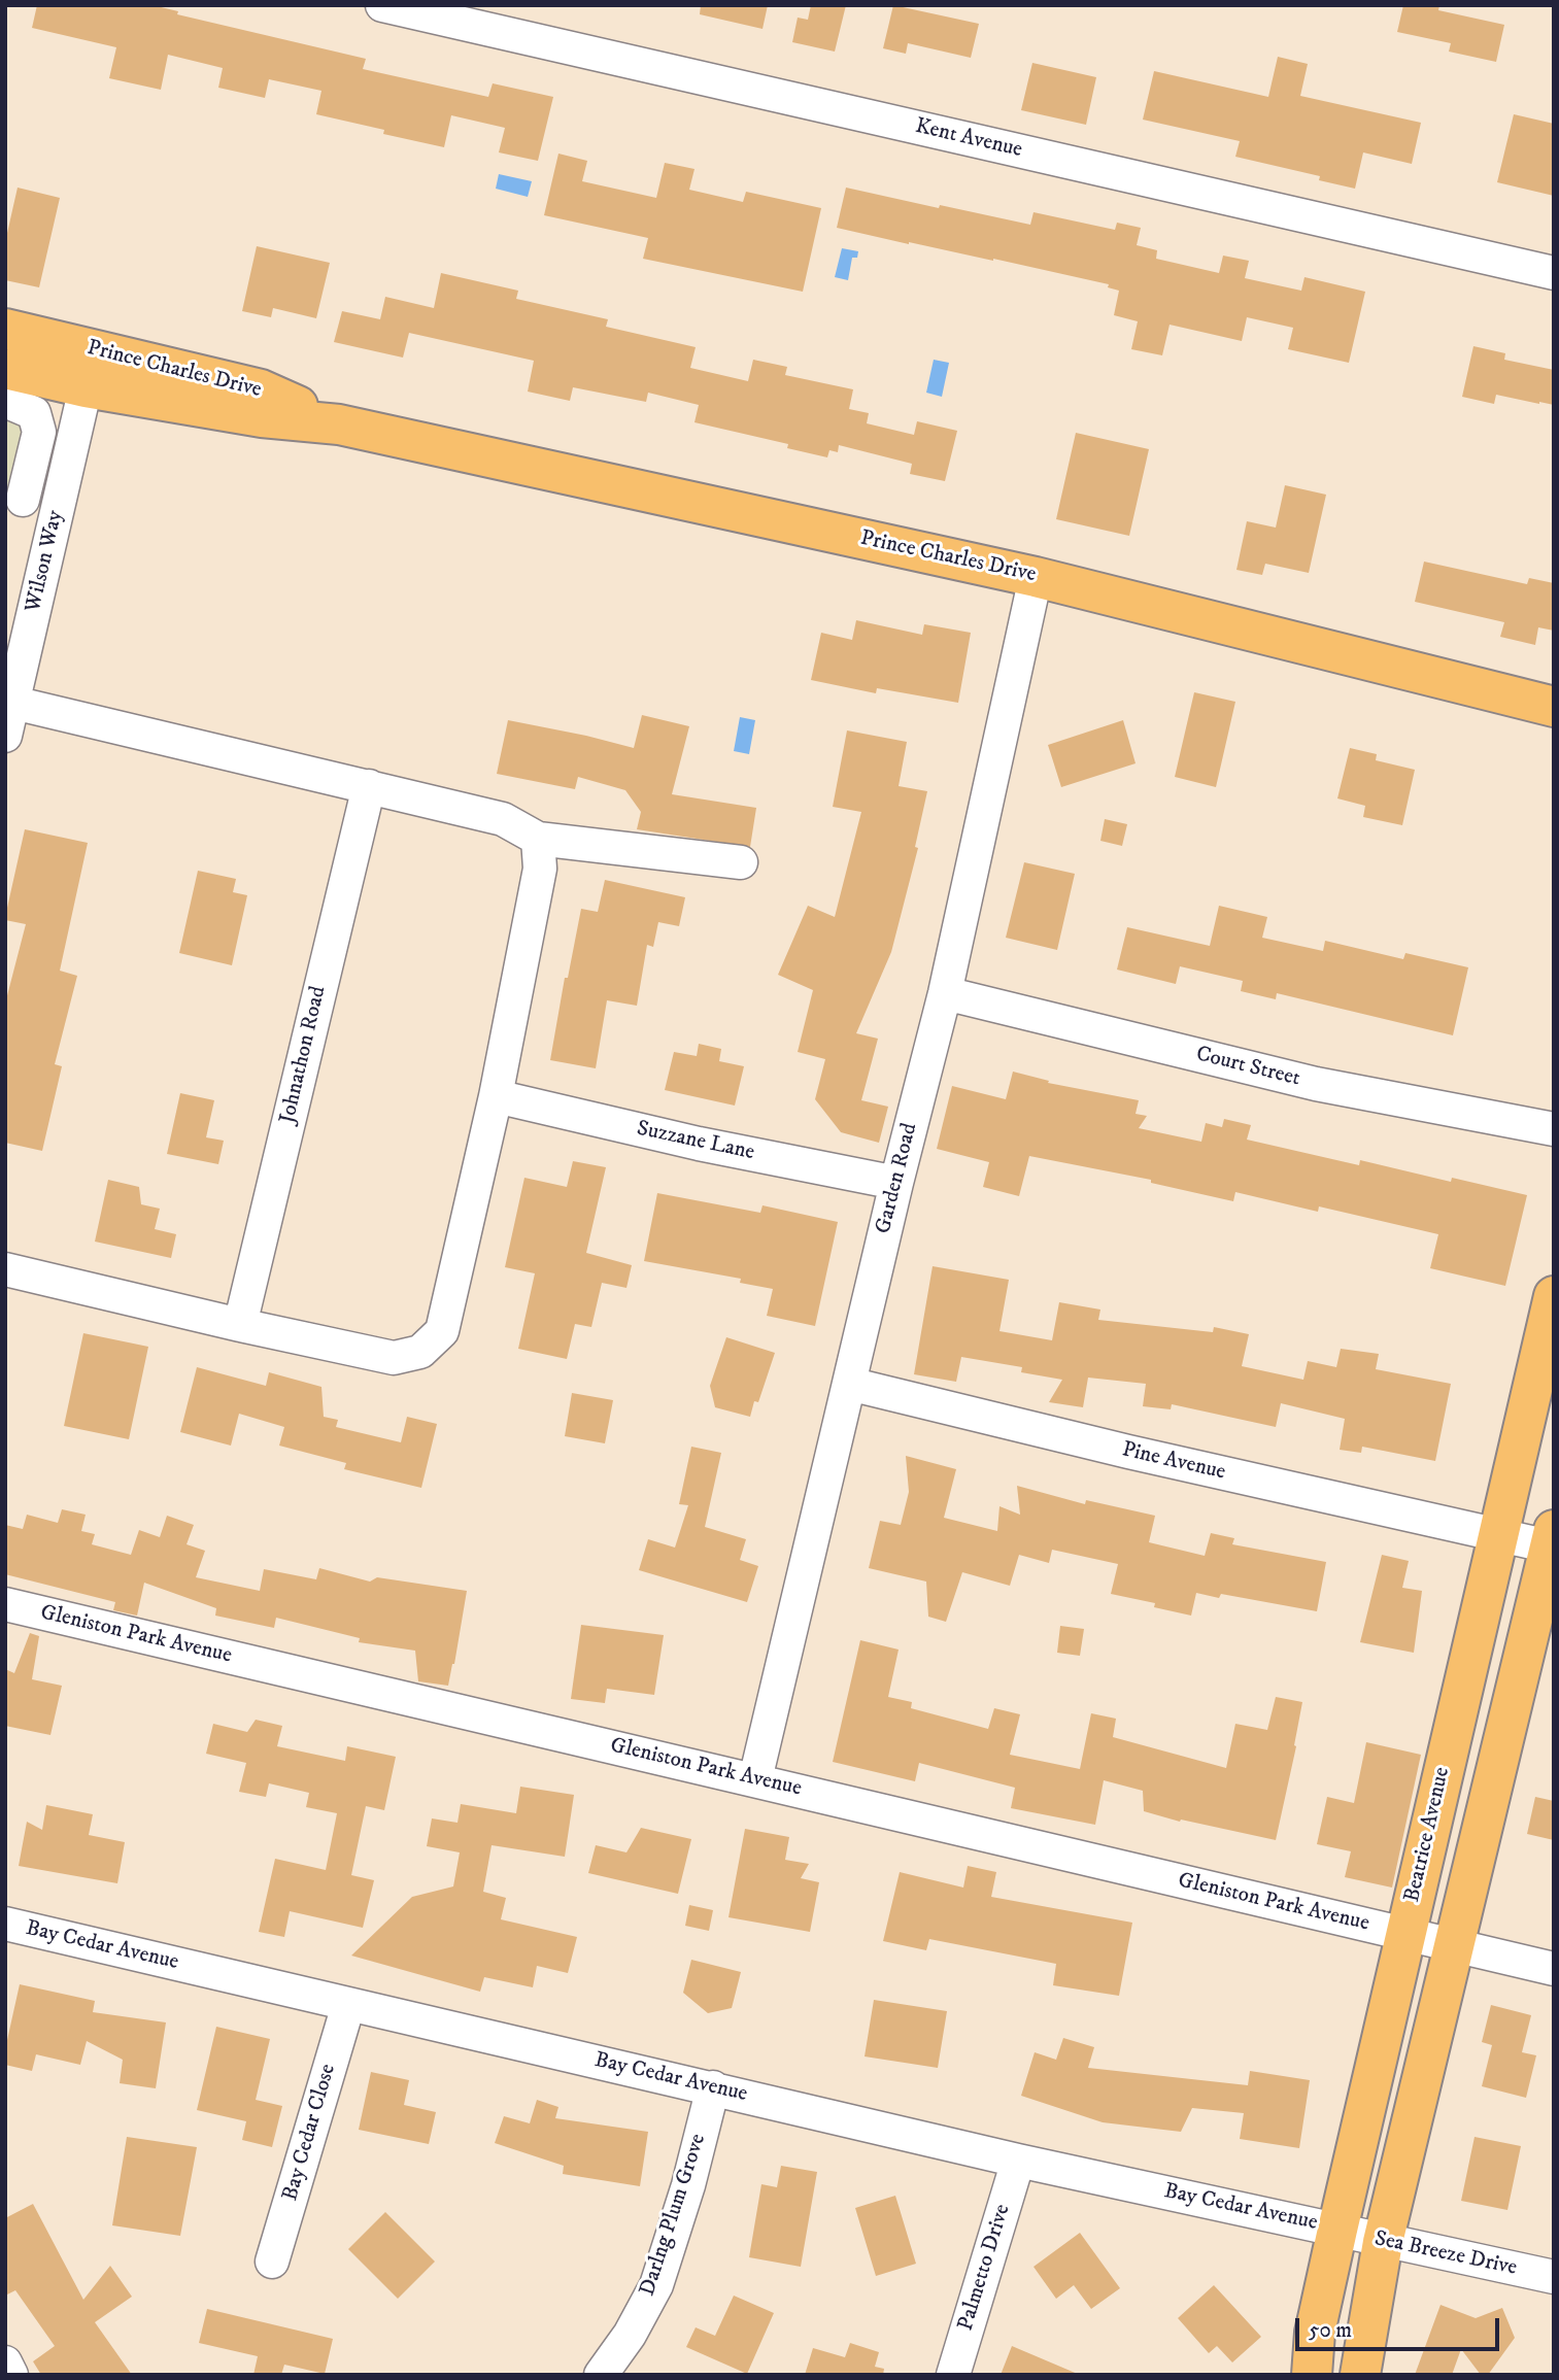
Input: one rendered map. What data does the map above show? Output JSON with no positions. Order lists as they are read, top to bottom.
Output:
{
  "streets": {
    "main road": ["Prince Charles Drive", "Beatrice Avenue"],
    "street": [
      "Kent Avenue",
      "Wilson Way",
      "Johnathon Road",
      "Court Street",
      "Suzzane Lane",
      "Garden Road",
      "Pine Avenue",
      "Gleniston Park Avenue",
      "Bay Cedar Avenue",
      "Bay Cedar Close",
      "Darlng Plum Grove",
      "Sea Breeze Drive",
      "Palmetto Drive"
    ]
  },
  "crossings": [
    ["Prince Charles Drive", "Wilson Way"],
    ["Prince Charles Drive", "Garden Road"],
    ["Court Street", "Garden Road"],
    ["Suzzane Lane", "Garden Road"],
    ["Garden Road", "Pine Avenue"],
    ["Garden Road", "Gleniston Park Avenue"],
    ["Pine Avenue", "Beatrice Avenue"],
    ["Gleniston Park Avenue", "Beatrice Avenue"],
    ["Beatrice Avenue", "Bay Cedar Avenue"],
    ["Beatrice Avenue", "Sea Breeze Drive"],
    ["Bay Cedar Avenue", "Bay Cedar Close"],
    ["Bay Cedar Avenue", "Darlng Plum Grove"],
    ["Bay Cedar Avenue", "Sea Breeze Drive"],
    ["Bay Cedar Avenue", "Palmetto Drive"]
  ],
  "scale_bar": "50 m"
}
